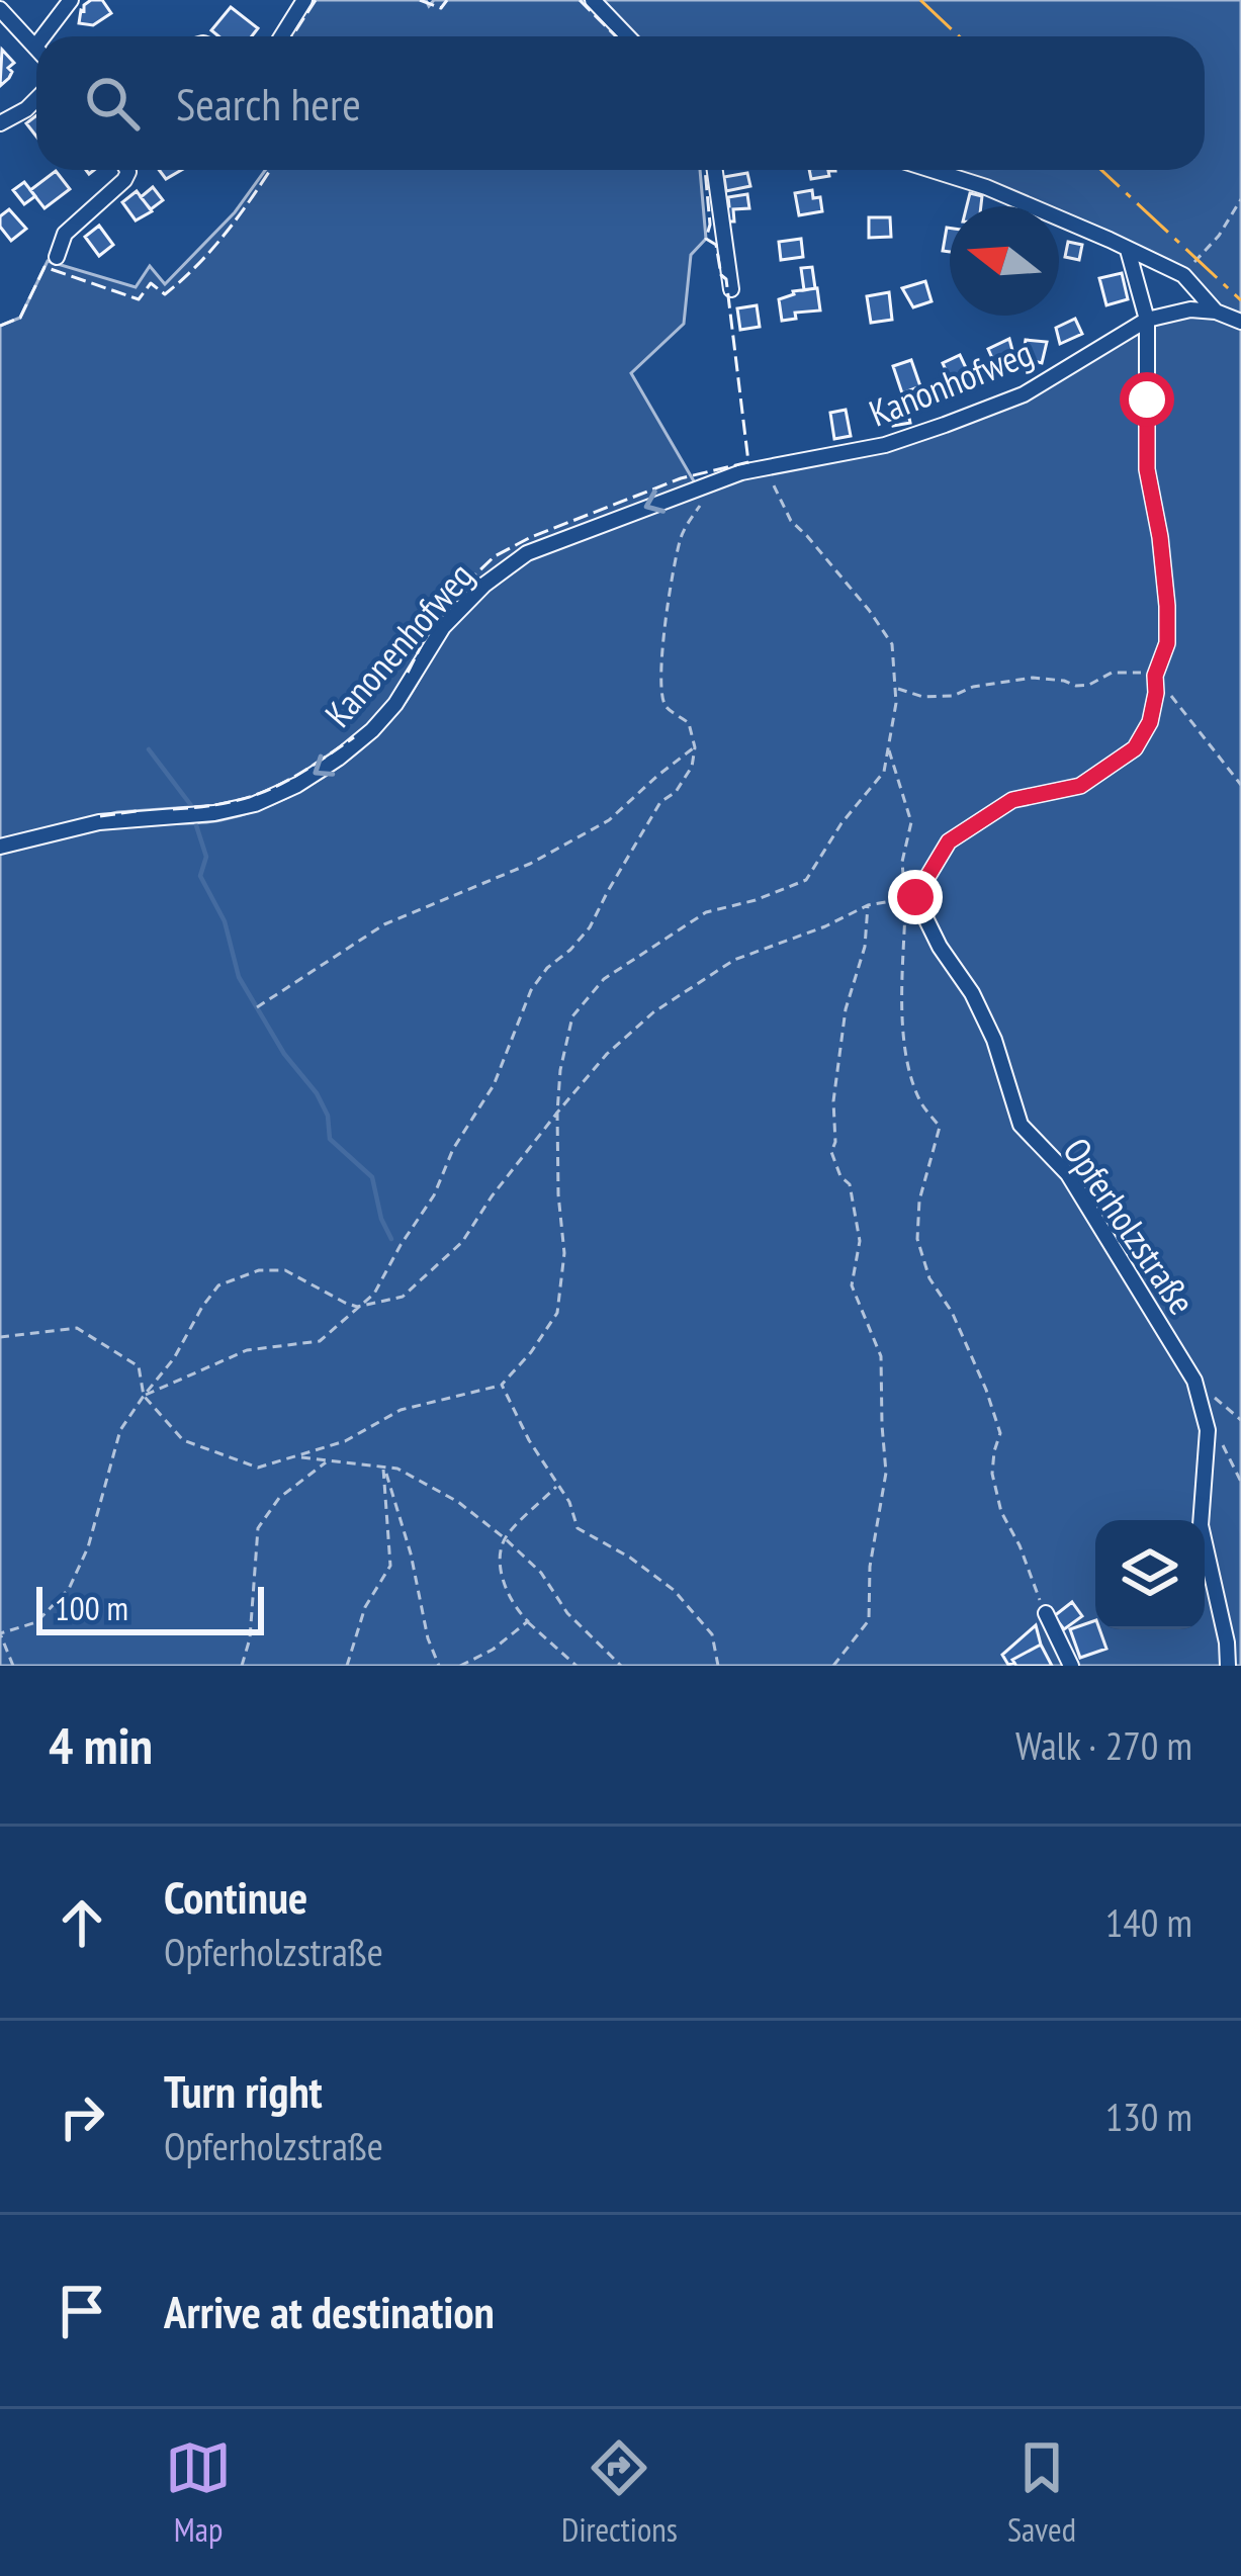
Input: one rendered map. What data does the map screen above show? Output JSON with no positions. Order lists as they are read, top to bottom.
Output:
{
  "streets": {
    "street": ["Kanonhofweg", "Kanonenhofweg", "Opferholzstraße"]
  },
  "crossings": [
    ["Kanonhofweg", "Kanonenhofweg"],
    ["Kanonhofweg", "Opferholzstraße"]
  ],
  "one_way": ["Kanonenhofweg"],
  "scale_bar": "100 m",
  "north": "left",
  "page": {
    "search": "Search here",
    "scale": "100 m",
    "heading": ["4 min", "Walk · 270 m"],
    "list": [
      ["Continue", "Opferholzstraße", "140 m"],
      ["Turn right", "Opferholzstraße", "130 m"],
      "Arrive at destination"
    ],
    "nav": ["Map", "Directions", "Saved"]
  }
}
